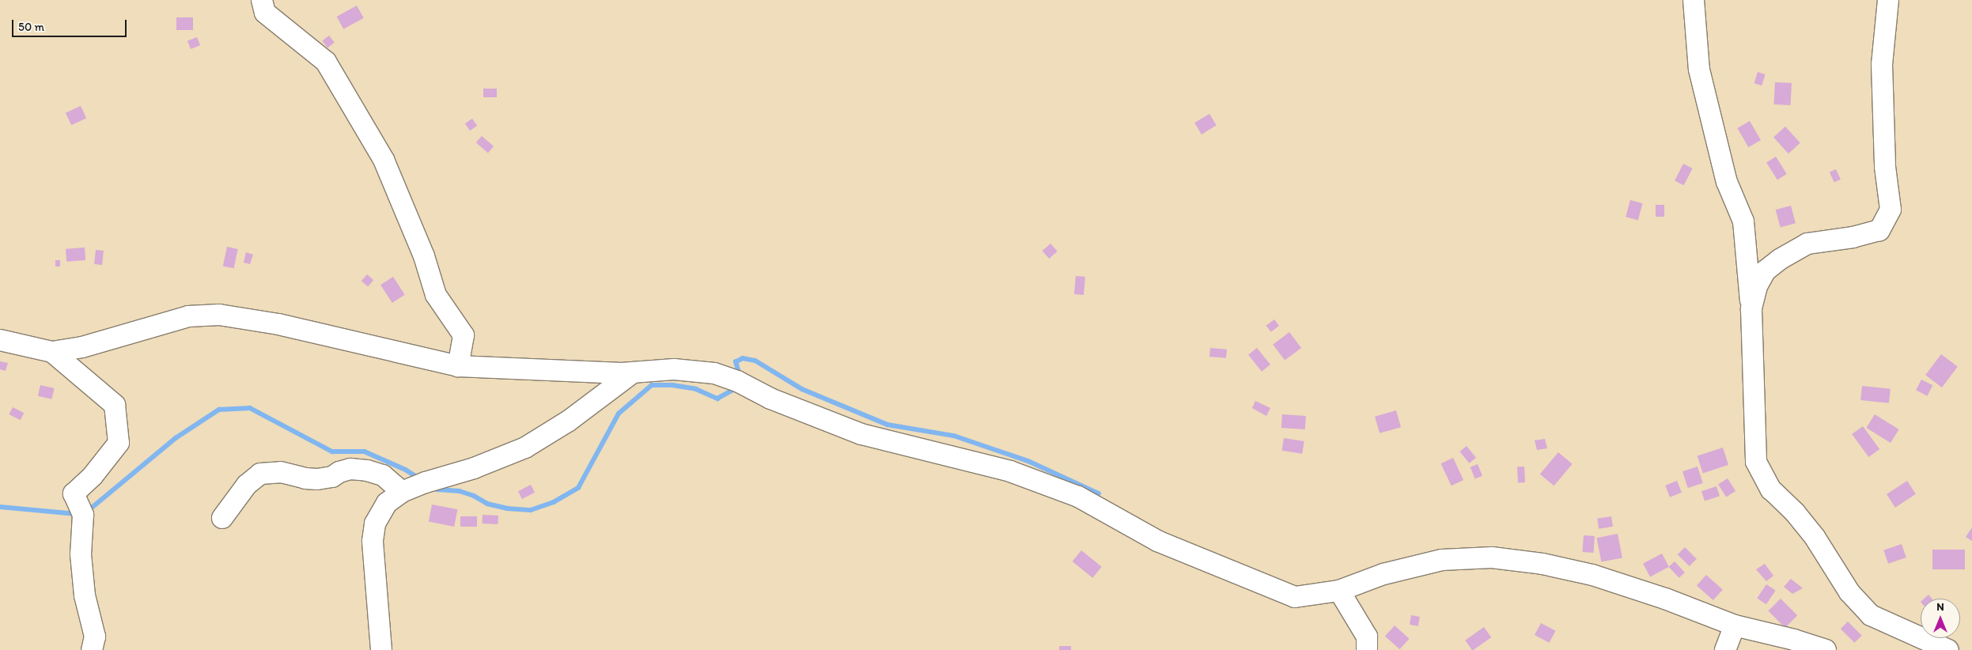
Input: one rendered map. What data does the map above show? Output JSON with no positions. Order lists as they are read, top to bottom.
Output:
{
  "scale_bar": "50 m",
  "north": "top"
}
